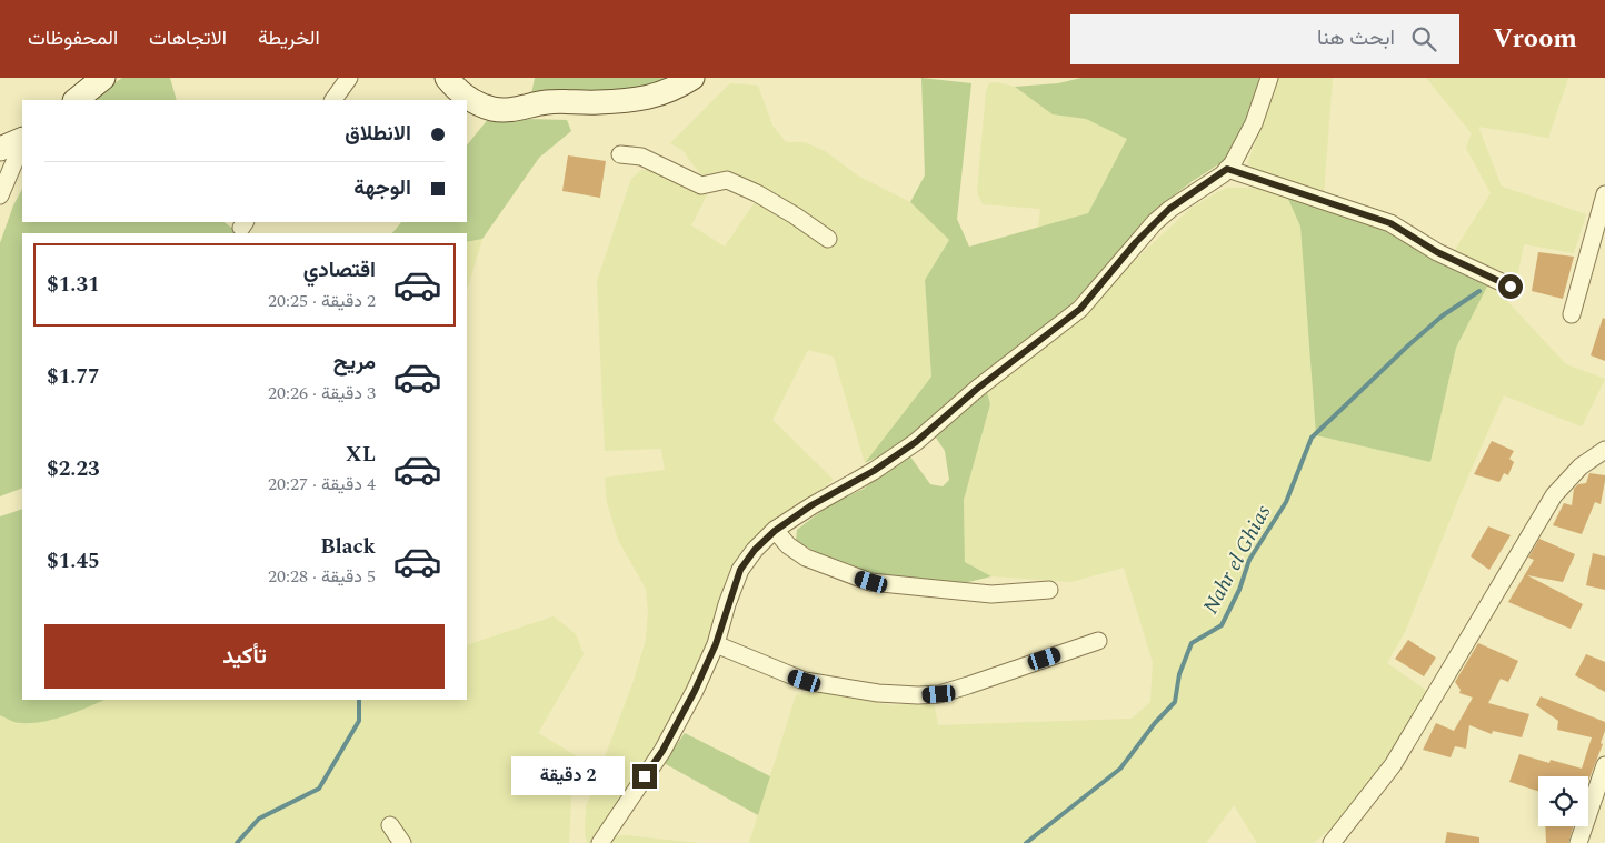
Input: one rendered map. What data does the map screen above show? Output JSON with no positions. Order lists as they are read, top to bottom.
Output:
{
  "water": ["Nahr el Ghias"],
  "page": {
    "header": "Vroom",
    "search": "ابحث هنا",
    "nav": ["الخريطة", "الاتجاهات", "المحفوظات"],
    "banner": ["الانطلاق", "الوجهة"],
    "list": [
      {
        "name": "اقتصادي",
        "note": "2 دقيقة · 20:25",
        "value": "$1.31"
      },
      {
        "name": "مريح",
        "note": "3 دقيقة · 20:26",
        "value": "$1.77"
      },
      {
        "name": "XL",
        "note": "4 دقيقة · 20:27",
        "value": "$2.23"
      },
      {
        "name": "Black",
        "note": "5 دقيقة · 20:28",
        "value": "$1.45"
      }
    ],
    "buttons": "تأكيد",
    "bubble": "2 دقيقة"
  }
}
